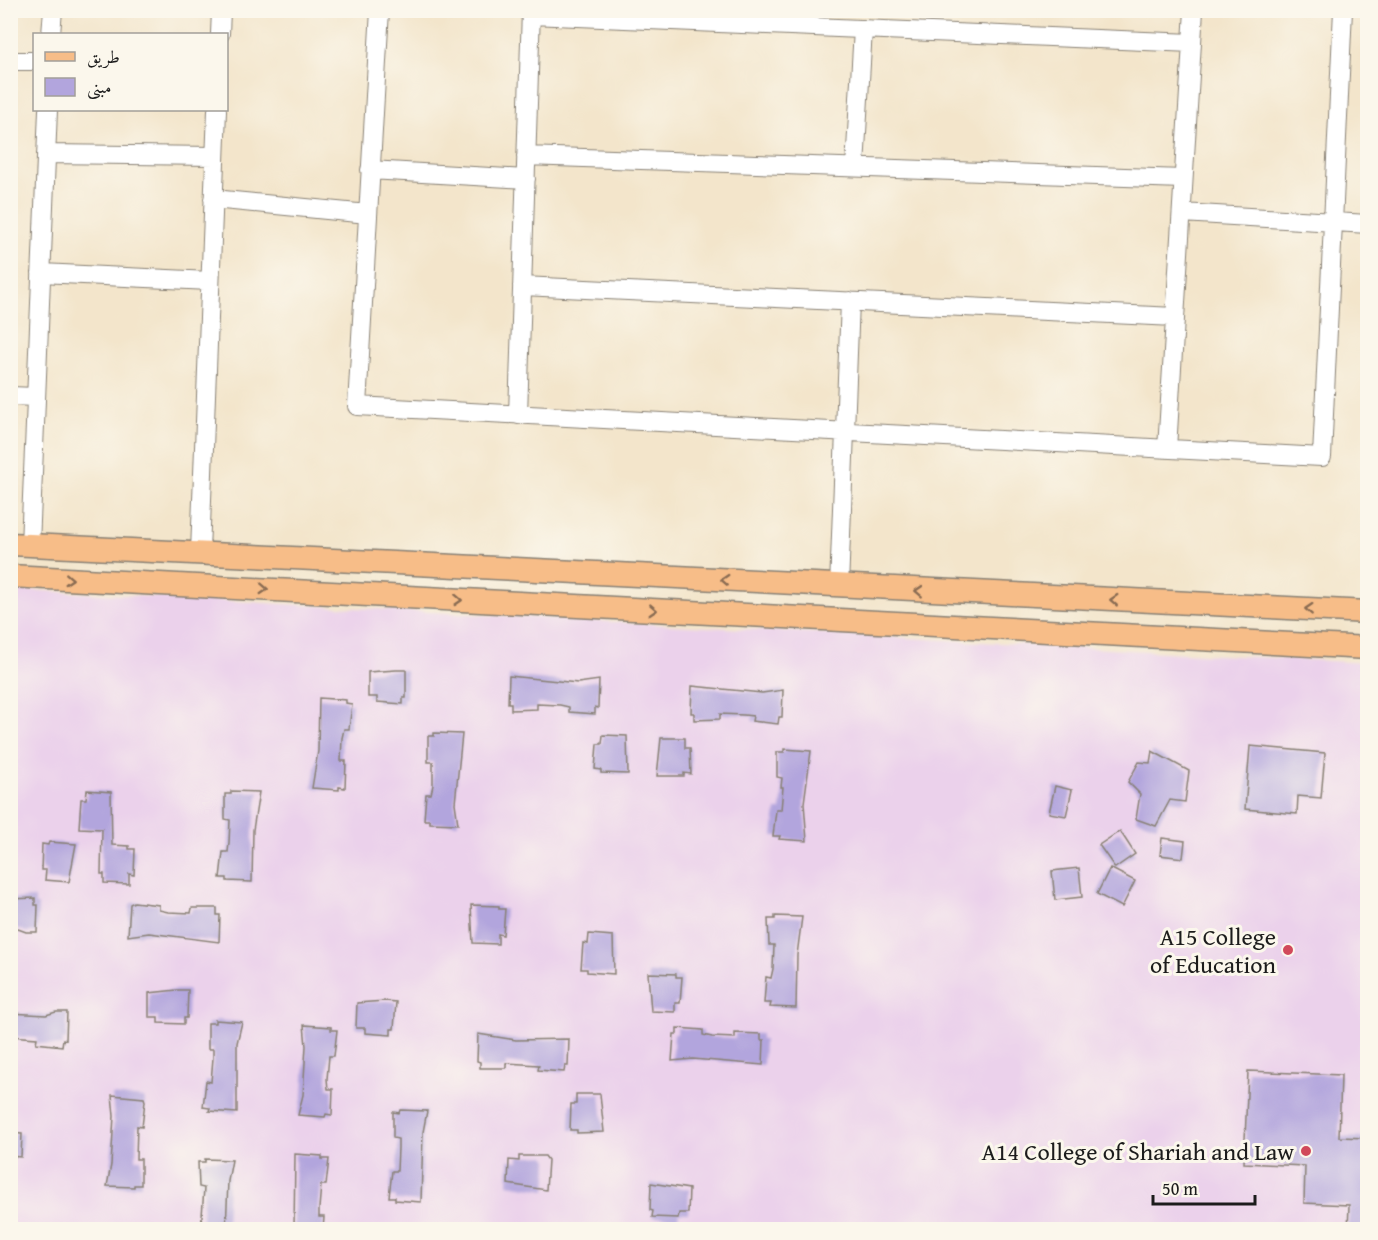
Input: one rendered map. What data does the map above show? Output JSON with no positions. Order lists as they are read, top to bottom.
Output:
{
  "places": ["A15 College of Education", "A14 College of Shariah and Law"],
  "legend": ["طريق", "مبنى"],
  "scale_bar": "50 m"
}
